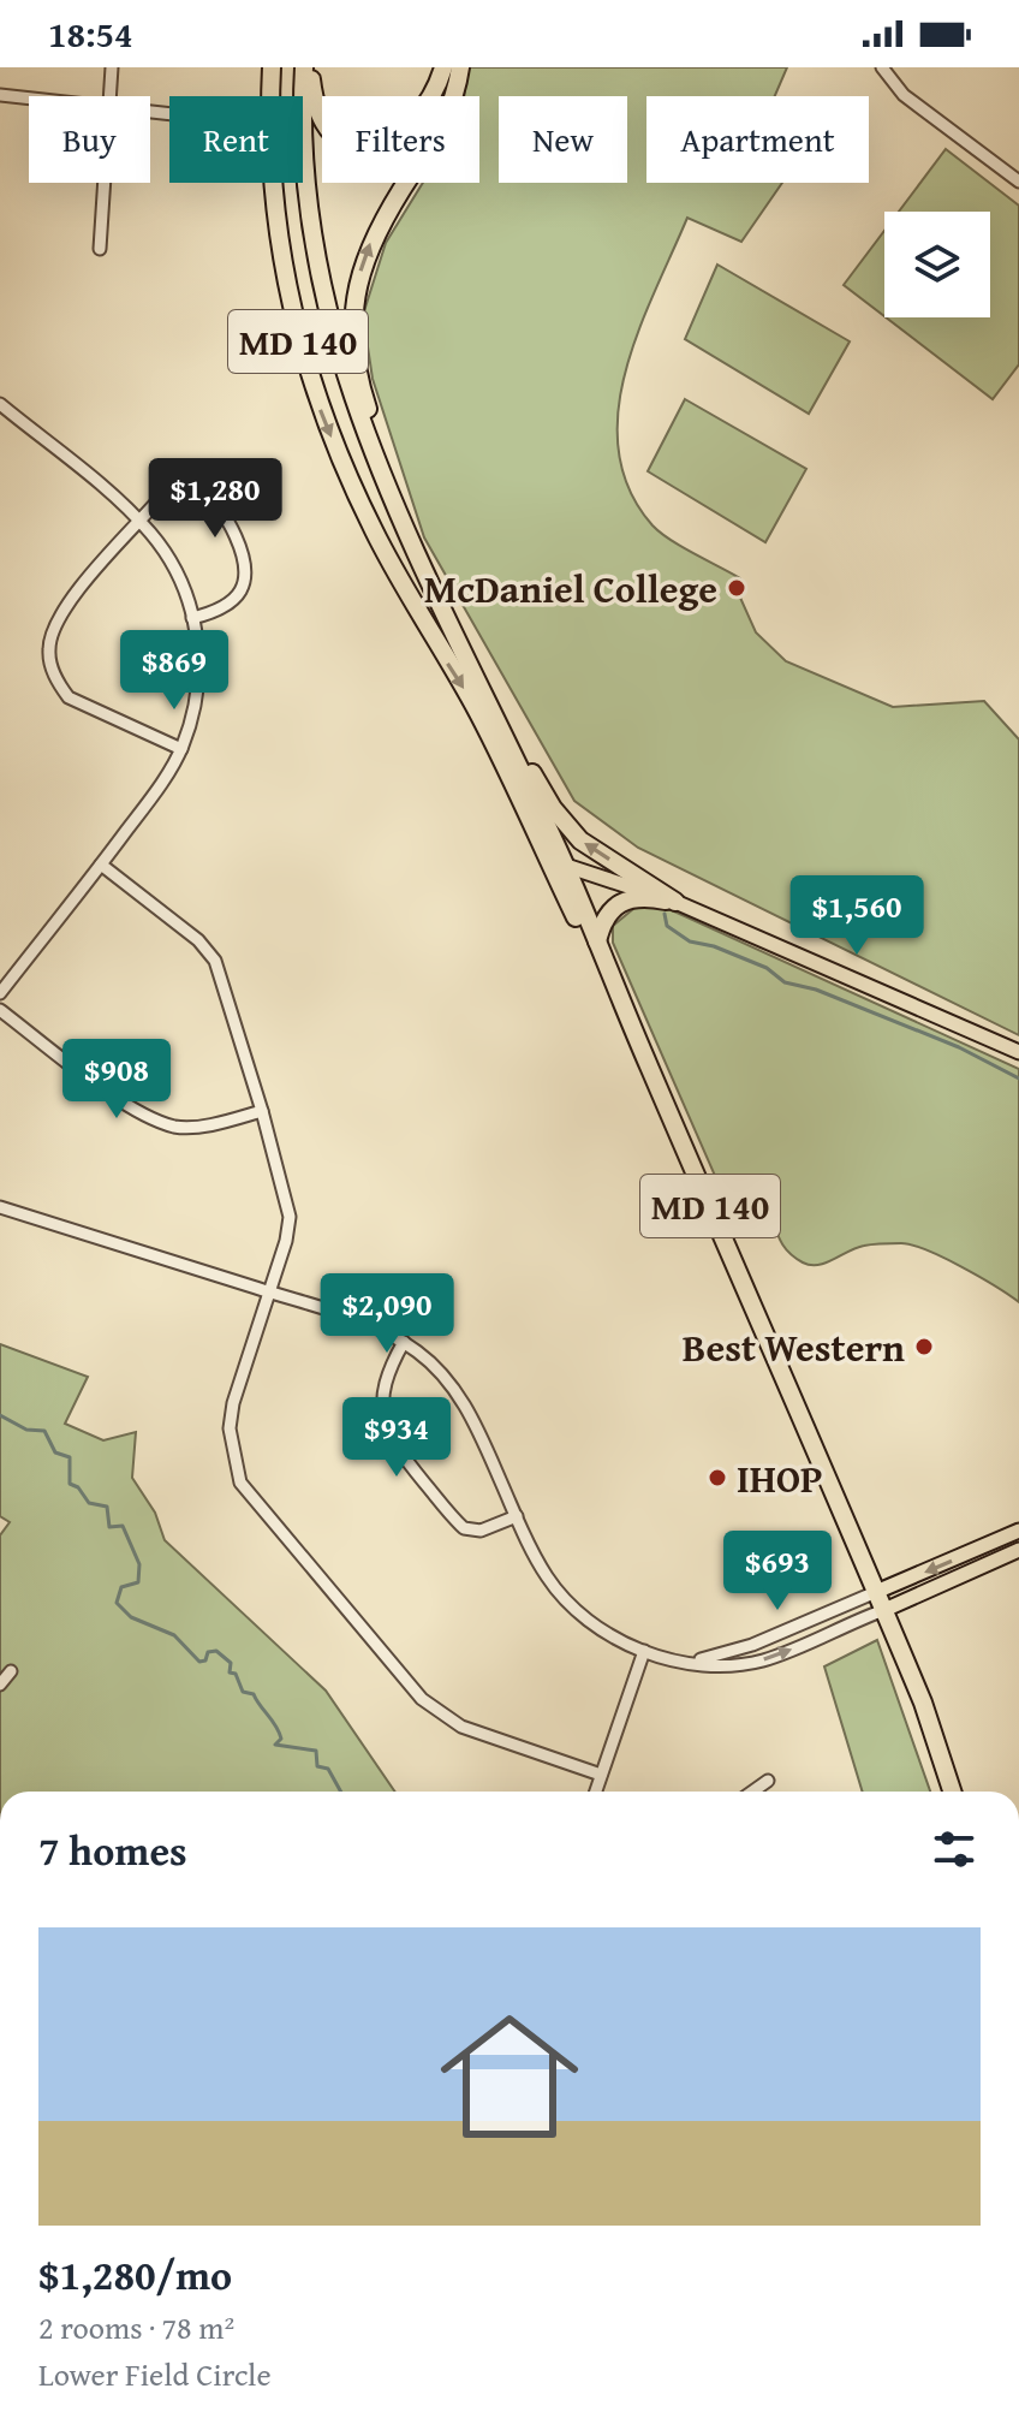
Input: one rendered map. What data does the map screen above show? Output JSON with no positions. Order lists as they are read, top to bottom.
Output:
{
  "streets": {
    "highway": ["MD 140"]
  },
  "places": ["McDaniel College", "Best Western", "IHOP"],
  "page": {
    "status": "18:54",
    "chip": [
      "Buy",
      "Rent",
      "Filters",
      "New",
      "Apartment"
    ],
    "price": [
      "$1,280",
      "$869",
      "$1,560",
      "$908",
      "$2,090",
      "$934",
      "$693"
    ],
    "heading": "7 homes",
    "list": [
      {
        "name": "$1,280/mo",
        "note": "2 rooms · 78 m² · Lower Field Circle"
      }
    ]
  }
}
